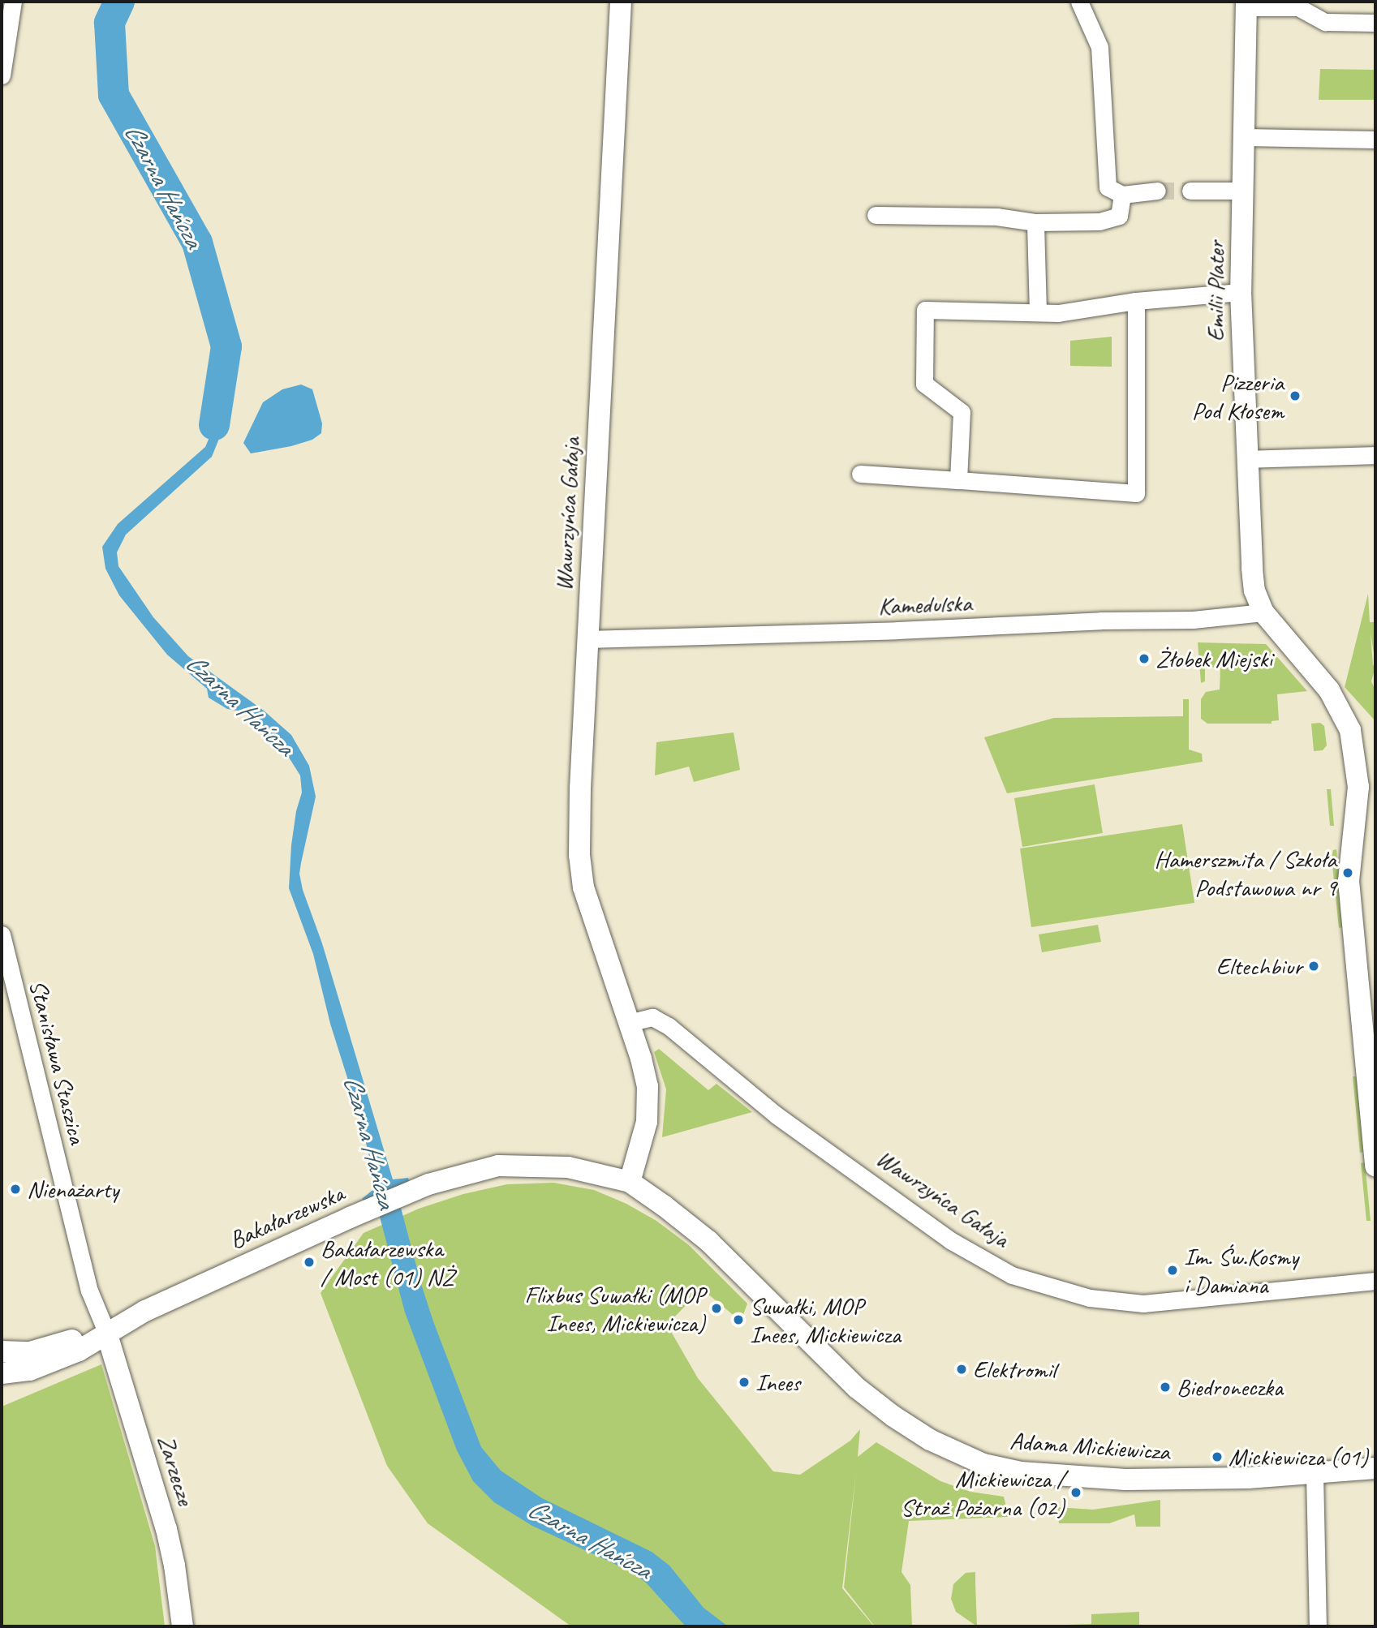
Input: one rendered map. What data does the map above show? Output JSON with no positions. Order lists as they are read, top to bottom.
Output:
{
  "streets": {
    "street": [
      "Emilii Plater",
      "Wawrzyńca Gałaja",
      "Kamedulska",
      "Stanisława Staszica",
      "Bakałarzewska",
      "Adama Mickiewicza",
      "Zarzecze"
    ]
  },
  "crossings": [
    ["Emilii Plater", "Kamedulska"],
    ["Wawrzyńca Gałaja", "Kamedulska"],
    ["Wawrzyńca Gałaja", "Bakałarzewska"],
    ["Wawrzyńca Gałaja", "Adama Mickiewicza"],
    ["Stanisława Staszica", "Bakałarzewska"],
    ["Stanisława Staszica", "Zarzecze"],
    ["Bakałarzewska", "Adama Mickiewicza"],
    ["Bakałarzewska", "Zarzecze"]
  ],
  "water": ["Czarna Hańcza"],
  "places": [
    "Pizzeria Pod Kłosem",
    "Żłobek Miejski",
    "Hamerszmita / Szkoła Podstawowa nr 9",
    "Eltechbiur",
    "Nienażarty",
    "Bakałarzewska / Most (01) NŻ",
    "Im. Św.Kosmy i Damiana",
    "Flixbus Suwałki (MOP Inees, Mickiewicza)",
    "Suwałki, MOP Inees, Mickiewicza",
    "Elektromil",
    "Inees",
    "Biedroneczka",
    "Mickiewicza (01)",
    "Mickiewicza / Straż Pożarna (02)"
  ]
}
